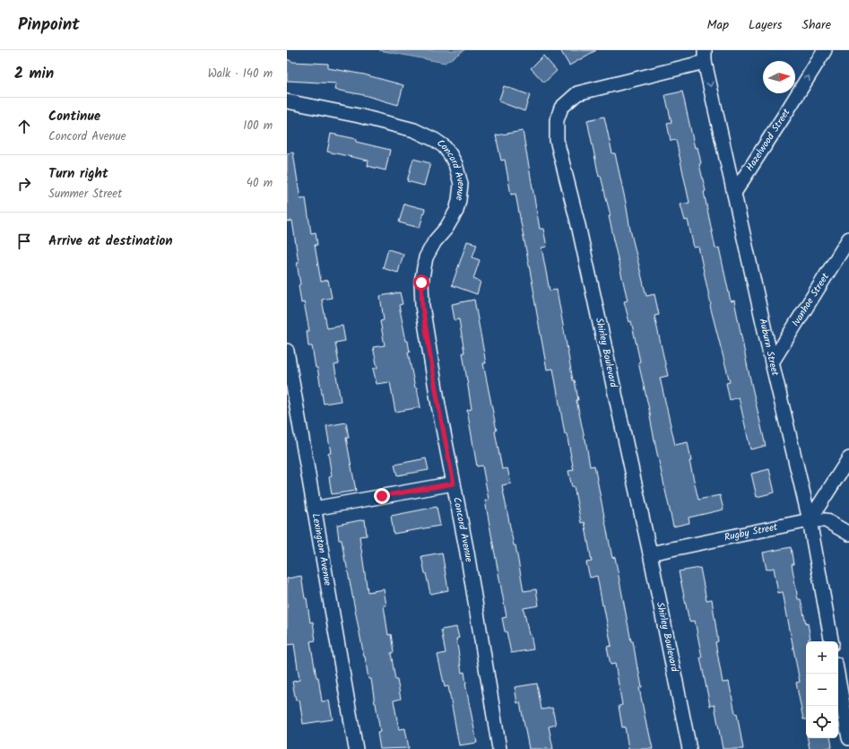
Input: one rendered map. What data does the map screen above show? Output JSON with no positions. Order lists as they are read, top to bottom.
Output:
{
  "streets": {
    "street": [
      "Hazelwood Street",
      "Concord Avenue",
      "Ivanhoe Street",
      "Auburn Street",
      "Shirley Boulevard",
      "Rugby Street",
      "Lexington Avenue"
    ]
  },
  "crossings": [
    ["Hazelwood Street", "Auburn Street"],
    ["Ivanhoe Street", "Auburn Street"],
    ["Auburn Street", "Shirley Boulevard"],
    ["Auburn Street", "Rugby Street"],
    ["Shirley Boulevard", "Rugby Street"]
  ],
  "one_way": ["Hazelwood Street"],
  "north": "right",
  "page": {
    "header": "Pinpoint",
    "nav": ["Map", "Layers", "Share"],
    "heading": ["2 min", "Walk · 140 m"],
    "list": [
      ["Continue", "Concord Avenue", "100 m"],
      ["Turn right", "Summer Street", "40 m"],
      "Arrive at destination"
    ],
    "map_buttons": ["+", "−"]
  }
}
